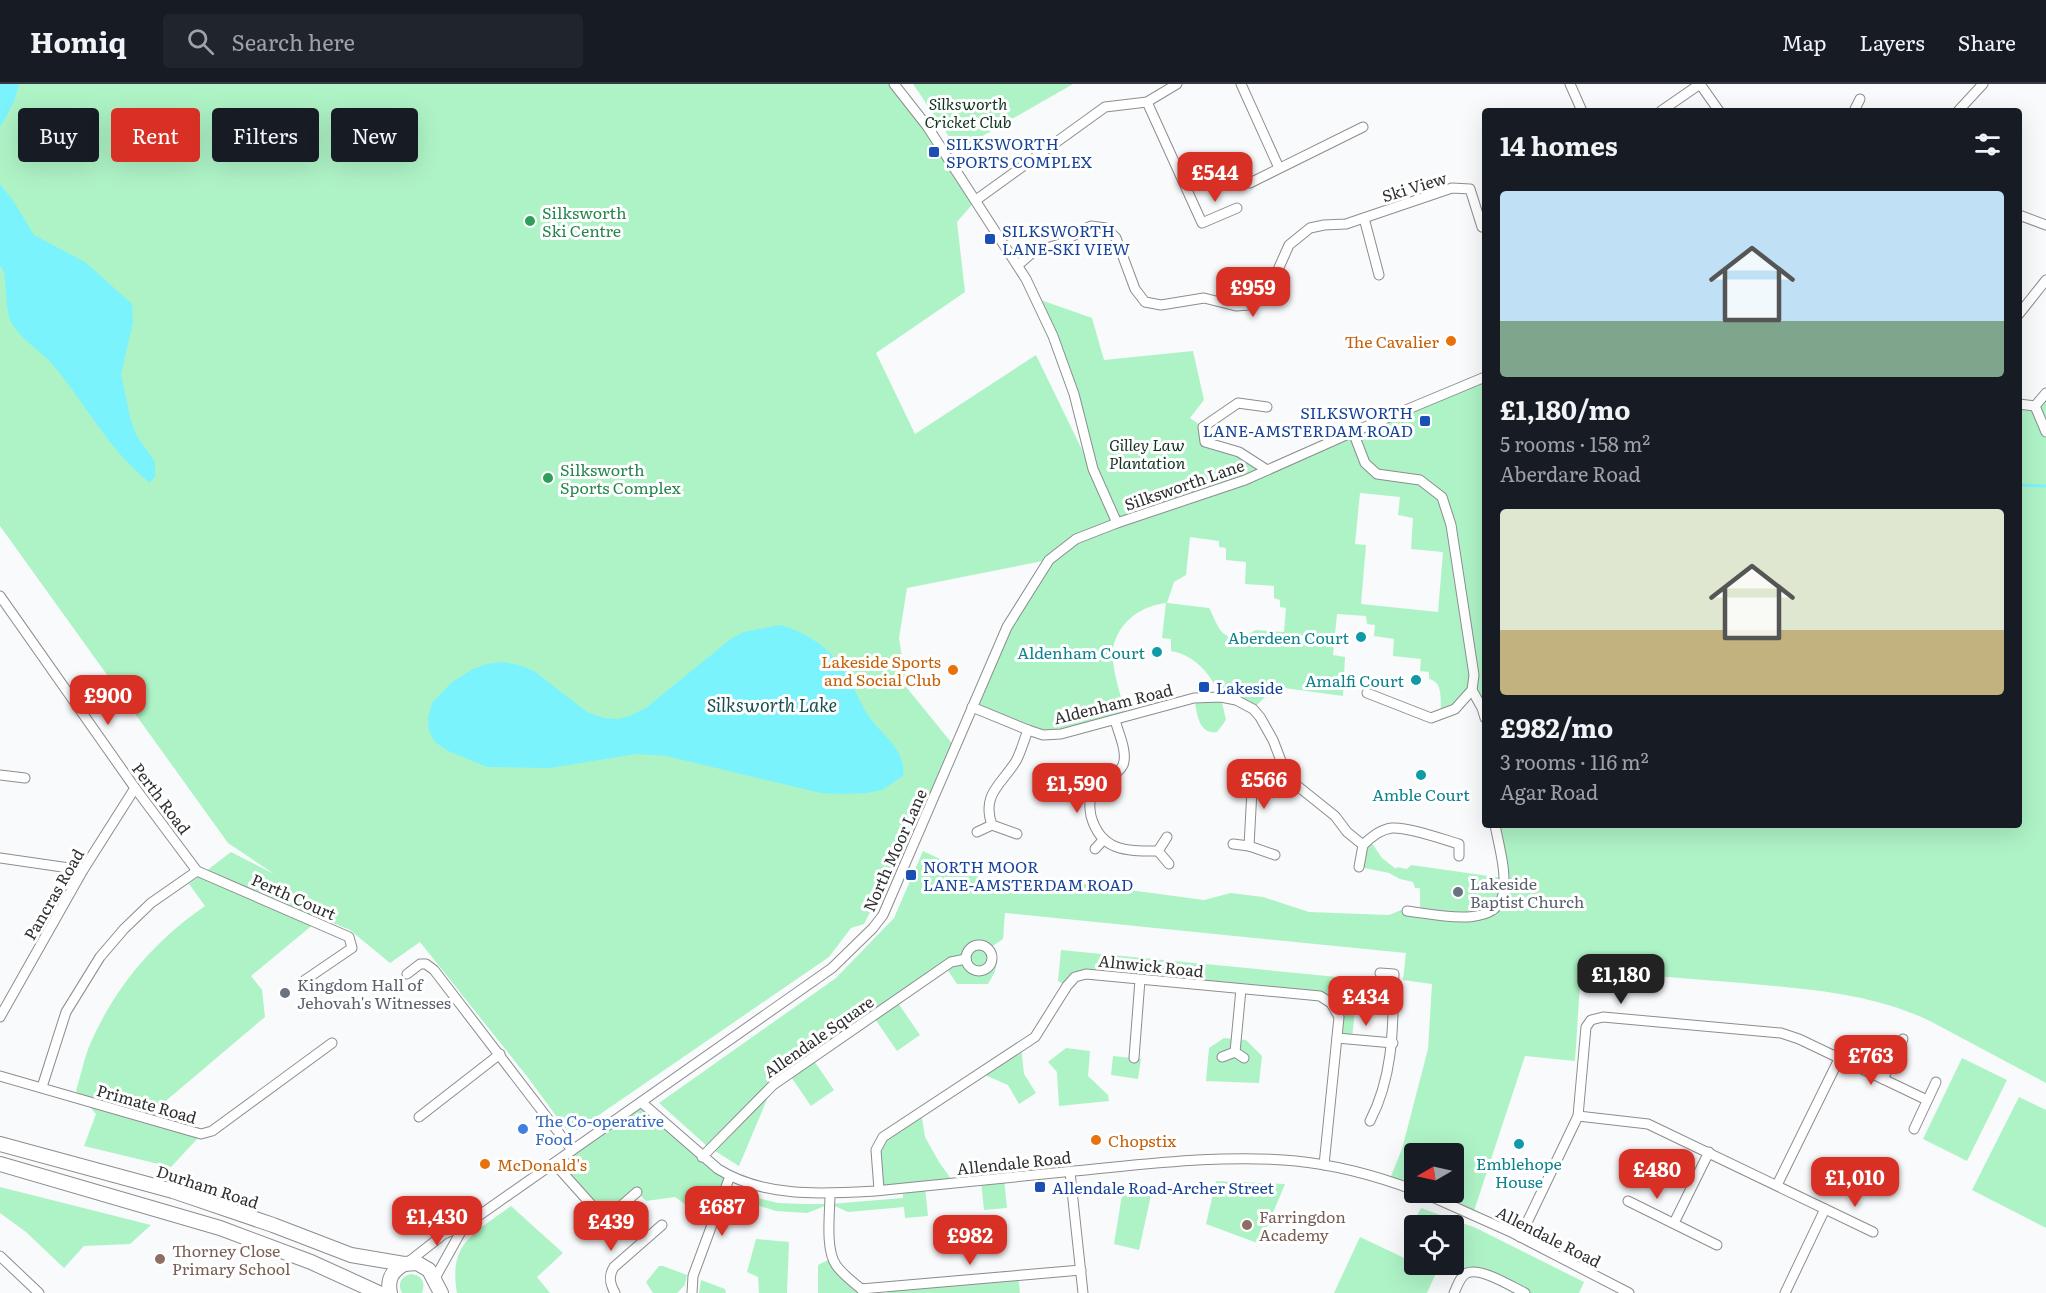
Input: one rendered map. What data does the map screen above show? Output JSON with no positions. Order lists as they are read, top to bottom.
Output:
{
  "streets": {
    "highway": ["Durham Road"],
    "street": [
      "Ski View",
      "Silksworth Lane",
      "Aldenham Road",
      "Perth Road",
      "North Moor Lane",
      "Pancras Road",
      "Perth Court",
      "Alnwick Road",
      "Allendale Square",
      "Primate Road",
      "Allendale Road"
    ]
  },
  "crossings": [
    ["Ski View", "Silksworth Lane"],
    ["Silksworth Lane", "North Moor Lane"],
    ["Aldenham Road", "North Moor Lane"],
    ["Perth Road", "Pancras Road"],
    ["Perth Road", "Perth Court"],
    ["North Moor Lane", "Allendale Road"],
    ["North Moor Lane", "Durham Road"],
    ["Alnwick Road", "Allendale Road"],
    ["Allendale Square", "Allendale Road"]
  ],
  "water": ["Silksworth Lake"],
  "parks": ["Silksworth Cricket Club", "Gilley Law Plantation"],
  "places": {
    "transit": [
      "SILKSWORTH SPORTS COMPLEX",
      "SILKSWORTH LANE-SKI VIEW",
      "SILKSWORTH LANE-AMSTERDAM ROAD",
      "Lakeside",
      "NORTH MOOR LANE-AMSTERDAM ROAD",
      "Allendale Road-Archer Street"
    ],
    "other": [
      "Silksworth Ski Centre",
      "The Cavalier",
      "Silksworth Sports Complex",
      "Aberdeen Court",
      "Aldenham Court",
      "Lakeside Sports and Social Club",
      "Amalfi Court",
      "Amble Court",
      "Lakeside Baptist Church",
      "Kingdom Hall of Jehovah's Witnesses",
      "The Co-operative Food",
      "Chopstix",
      "Emblehope House",
      "McDonald's",
      "Farringdon Academy",
      "Thorney Close Primary School"
    ]
  },
  "north": "left",
  "page": {
    "header": "Homiq",
    "search": "Search here",
    "nav": ["Map", "Layers", "Share"],
    "chip": [
      "Buy",
      "Rent",
      "Filters",
      "New"
    ],
    "heading": "14 homes",
    "price": [
      "£544",
      "£959",
      "£900",
      "£566",
      "£1,590",
      "£1,180",
      "£434",
      "£763",
      "£480",
      "£1,010",
      "£687",
      "£1,430",
      "£439",
      "£982"
    ],
    "list": [
      {
        "name": "£1,180/mo",
        "note": "5 rooms · 158 m² · Aberdare Road"
      },
      {
        "name": "£982/mo",
        "note": "3 rooms · 116 m² · Agar Road"
      }
    ]
  }
}
